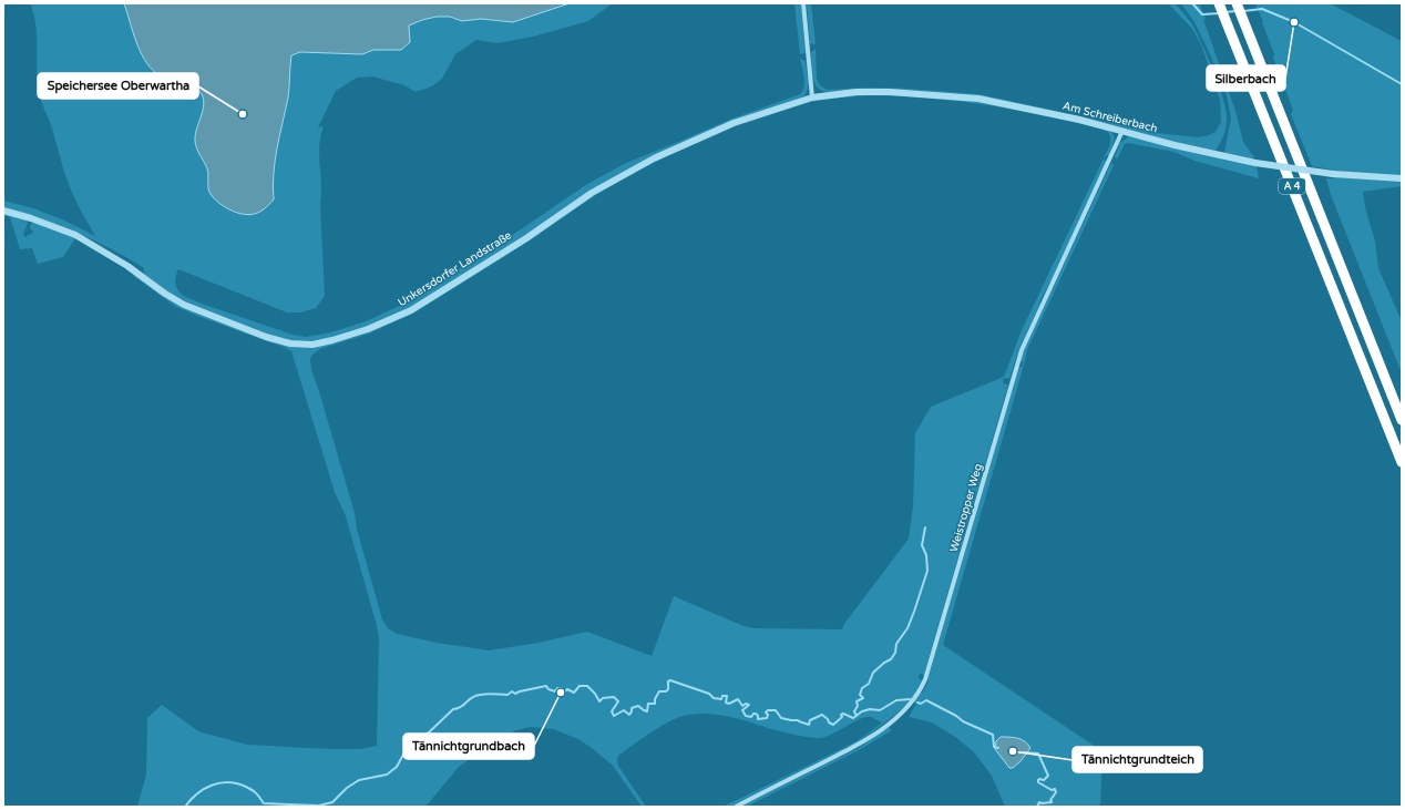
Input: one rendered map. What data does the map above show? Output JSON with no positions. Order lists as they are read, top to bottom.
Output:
{
  "streets": {
    "highway": ["A 4"],
    "street": ["Am Schreiberbach", "Unkersdorfer Landstraße", "Weistropper Weg"]
  },
  "crossings": [
    ["Am Schreiberbach", "Unkersdorfer Landstraße"],
    ["Am Schreiberbach", "Weistropper Weg"]
  ],
  "places": [
    "Silberbach",
    "Speichersee Oberwartha",
    "Tännichtgrundbach",
    "Tännichtgrundteich"
  ]
}
